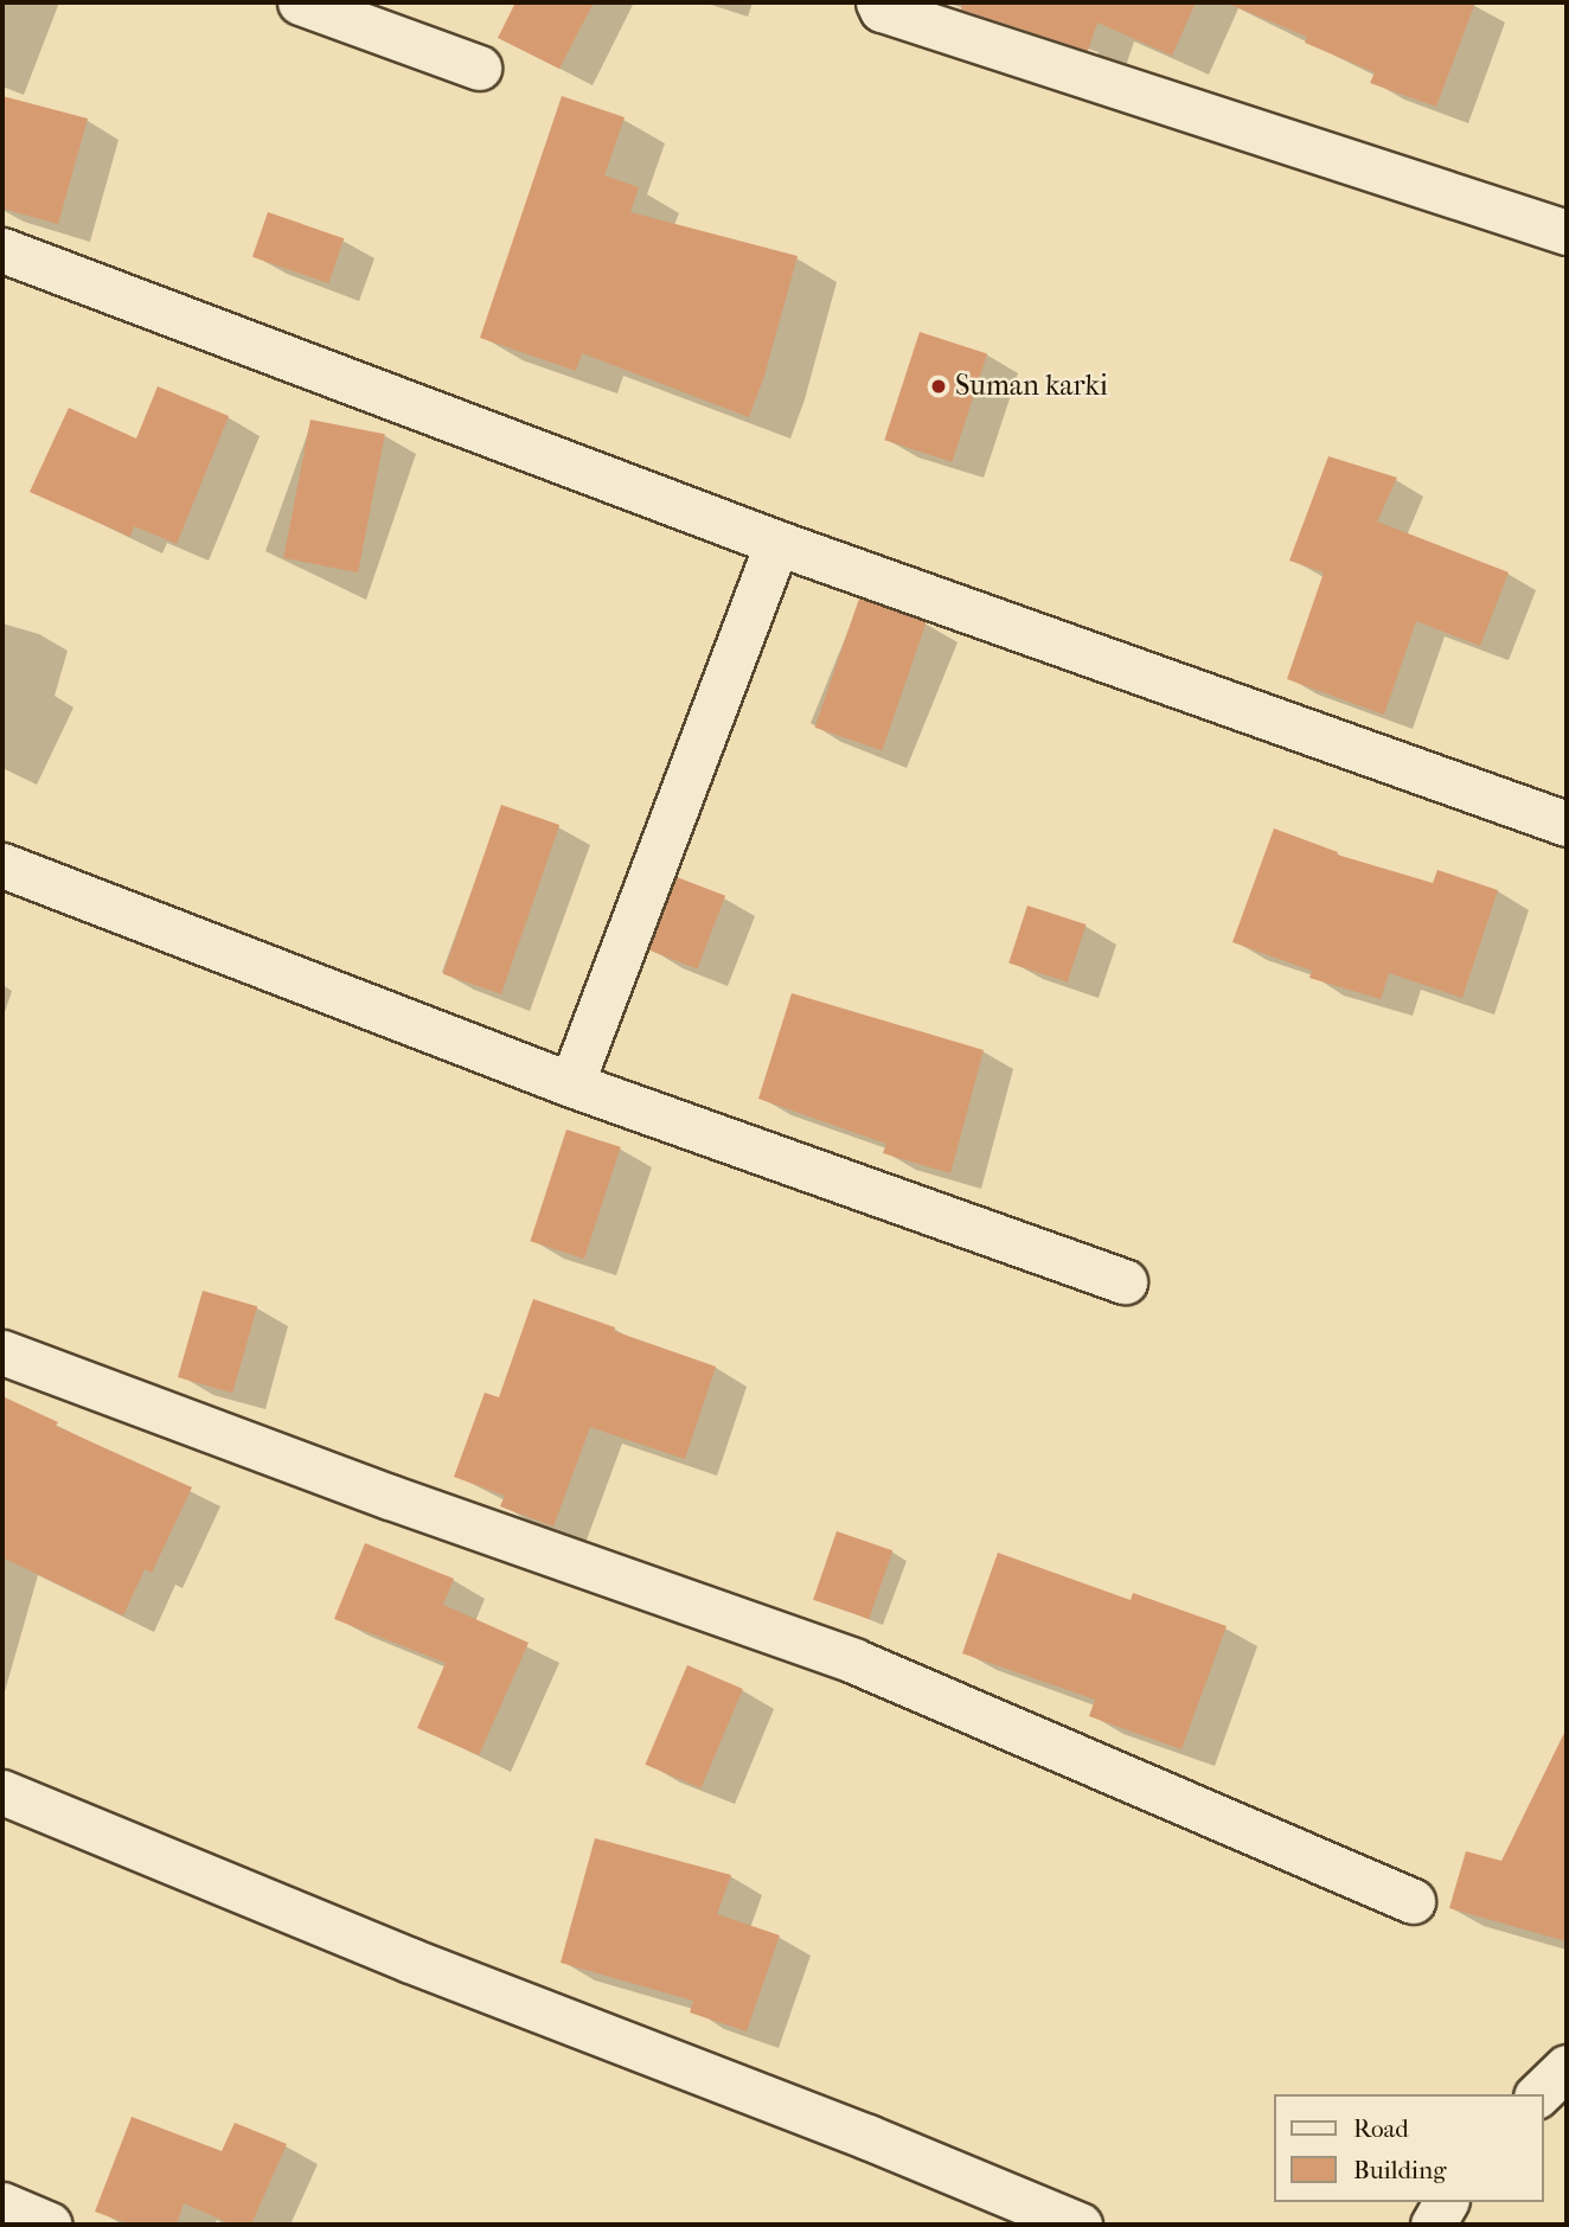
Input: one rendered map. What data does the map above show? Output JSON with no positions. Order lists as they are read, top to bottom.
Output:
{
  "places": ["Suman karki"],
  "legend": ["Road", "Building"]
}
